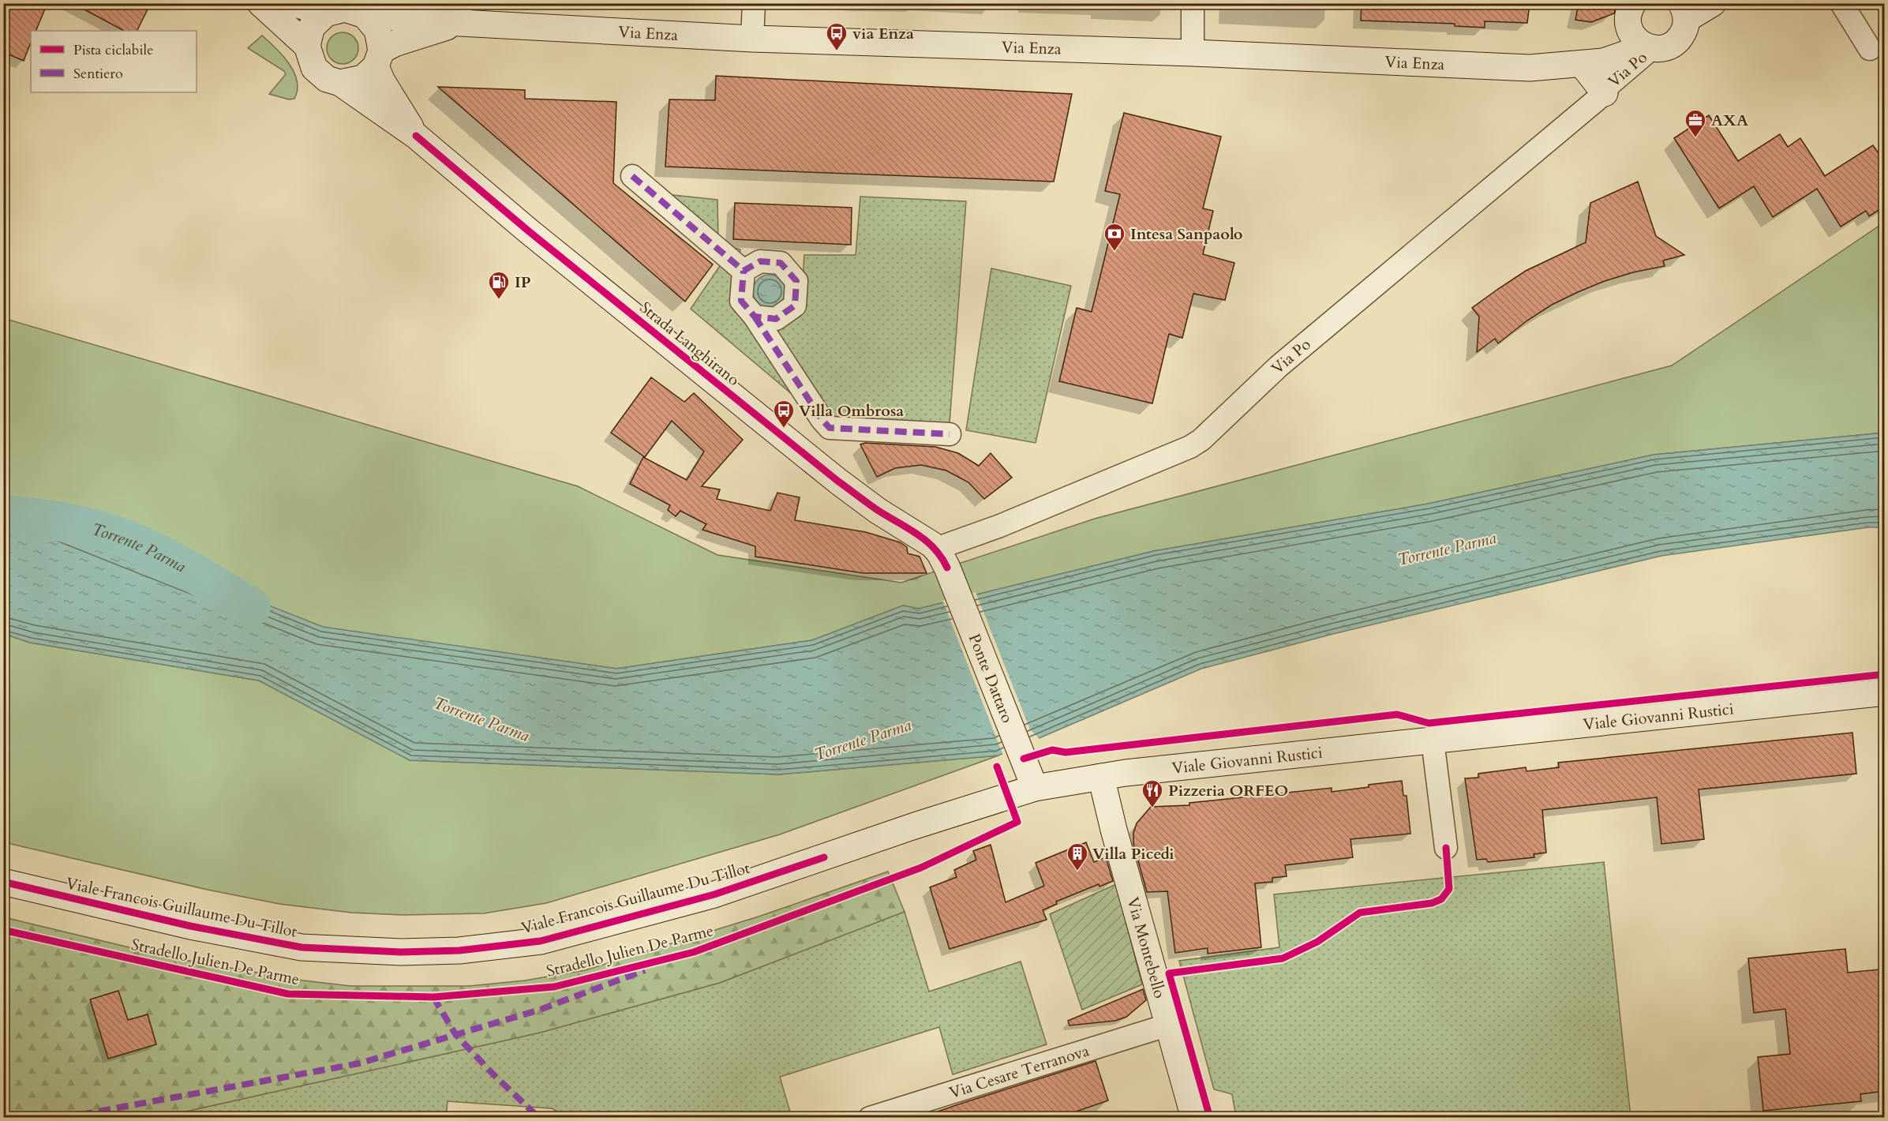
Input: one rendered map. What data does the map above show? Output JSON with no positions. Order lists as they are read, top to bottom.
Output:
{
  "streets": {
    "street": [
      "Via Enza",
      "Via Po",
      "Strada Langhirano",
      "Ponte Dattaro",
      "Viale Giovanni Rustici",
      "Viale Francois Guillaume Du Tillot",
      "Via Montebello",
      "Via Cesare Terranova"
    ],
    "cycle path": ["Stradello Julien De Parme"]
  },
  "crossings": [
    ["Via Enza", "Via Po"],
    ["Via Enza", "Strada Langhirano"],
    ["Via Po", "Strada Langhirano"],
    ["Via Po", "Ponte Dattaro"],
    ["Strada Langhirano", "Ponte Dattaro"],
    ["Ponte Dattaro", "Viale Giovanni Rustici"],
    ["Ponte Dattaro", "Viale Francois Guillaume Du Tillot"],
    ["Viale Giovanni Rustici", "Viale Francois Guillaume Du Tillot"],
    ["Viale Giovanni Rustici", "Via Montebello"],
    ["Via Montebello", "Via Cesare Terranova"]
  ],
  "water": ["Torrente Parma"],
  "places": {
    "bus stop": ["via Enza", "Villa Ombrosa"],
    "office": ["AXA"],
    "bank": ["Intesa Sanpaolo"],
    "fuel station": ["IP"],
    "restaurant": ["Pizzeria ORFEO"],
    "building": ["Villa Picedi"]
  },
  "legend": ["Pista ciclabile", "Sentiero"]
}
